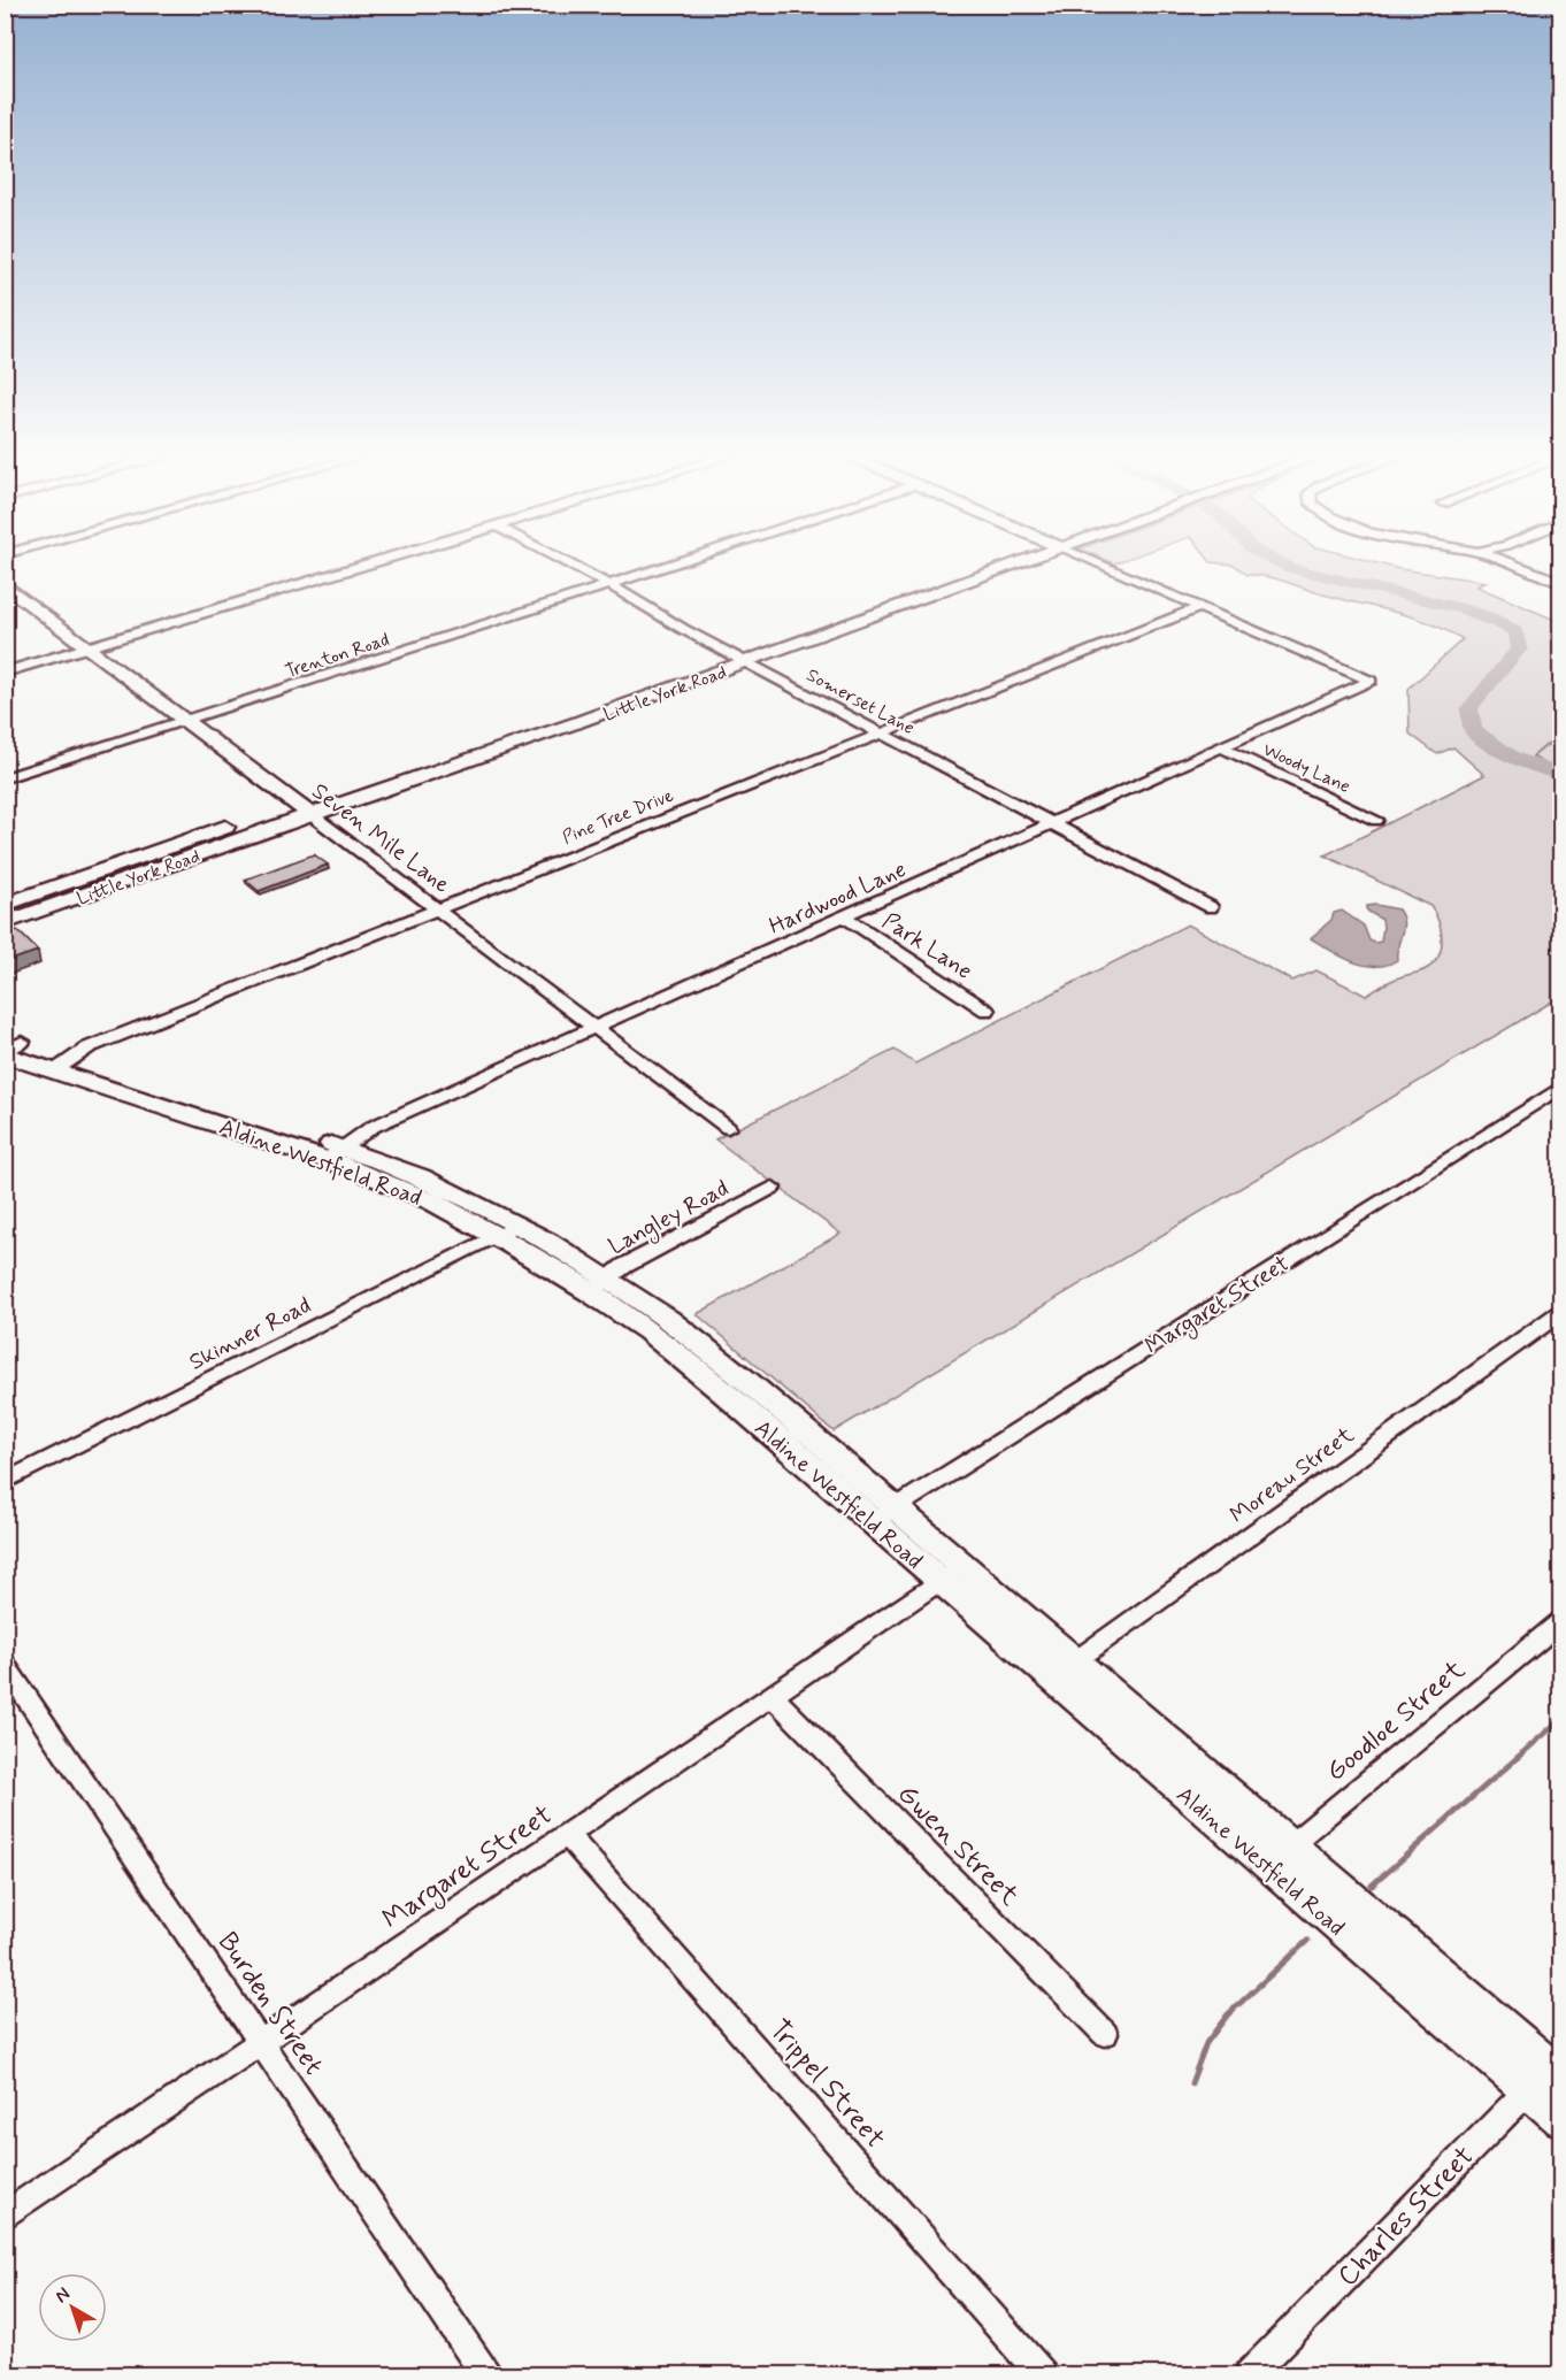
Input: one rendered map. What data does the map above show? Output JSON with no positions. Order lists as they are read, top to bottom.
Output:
{
  "streets": {
    "main road": ["Little York Road", "Seven Mile Lane", "Aldine Westfield Road"],
    "street": [
      "Trenton Road",
      "Somerset Lane",
      "Woody Lane",
      "Pine Tree Drive",
      "Hardwood Lane",
      "Park Lane",
      "Langley Road",
      "Margaret Street",
      "Skinner Road",
      "Moreau Street",
      "Goodloe Street",
      "Gwen Street",
      "Burden Street",
      "Trippel Street",
      "Charles Street"
    ]
  },
  "crossings": [
    ["Trenton Road", "Somerset Lane"],
    ["Trenton Road", "Seven Mile Lane"],
    ["Little York Road", "Somerset Lane"],
    ["Little York Road", "Seven Mile Lane"],
    ["Somerset Lane", "Pine Tree Drive"],
    ["Somerset Lane", "Hardwood Lane"],
    ["Woody Lane", "Hardwood Lane"],
    ["Pine Tree Drive", "Seven Mile Lane"],
    ["Pine Tree Drive", "Hardwood Lane"],
    ["Pine Tree Drive", "Aldine Westfield Road"],
    ["Seven Mile Lane", "Hardwood Lane"],
    ["Hardwood Lane", "Park Lane"],
    ["Hardwood Lane", "Aldine Westfield Road"],
    ["Aldine Westfield Road", "Langley Road"],
    ["Aldine Westfield Road", "Margaret Street"],
    ["Aldine Westfield Road", "Skinner Road"],
    ["Aldine Westfield Road", "Moreau Street"],
    ["Aldine Westfield Road", "Goodloe Street"],
    ["Aldine Westfield Road", "Charles Street"],
    ["Margaret Street", "Gwen Street"],
    ["Margaret Street", "Burden Street"],
    ["Margaret Street", "Trippel Street"]
  ],
  "north": "top left"
}
